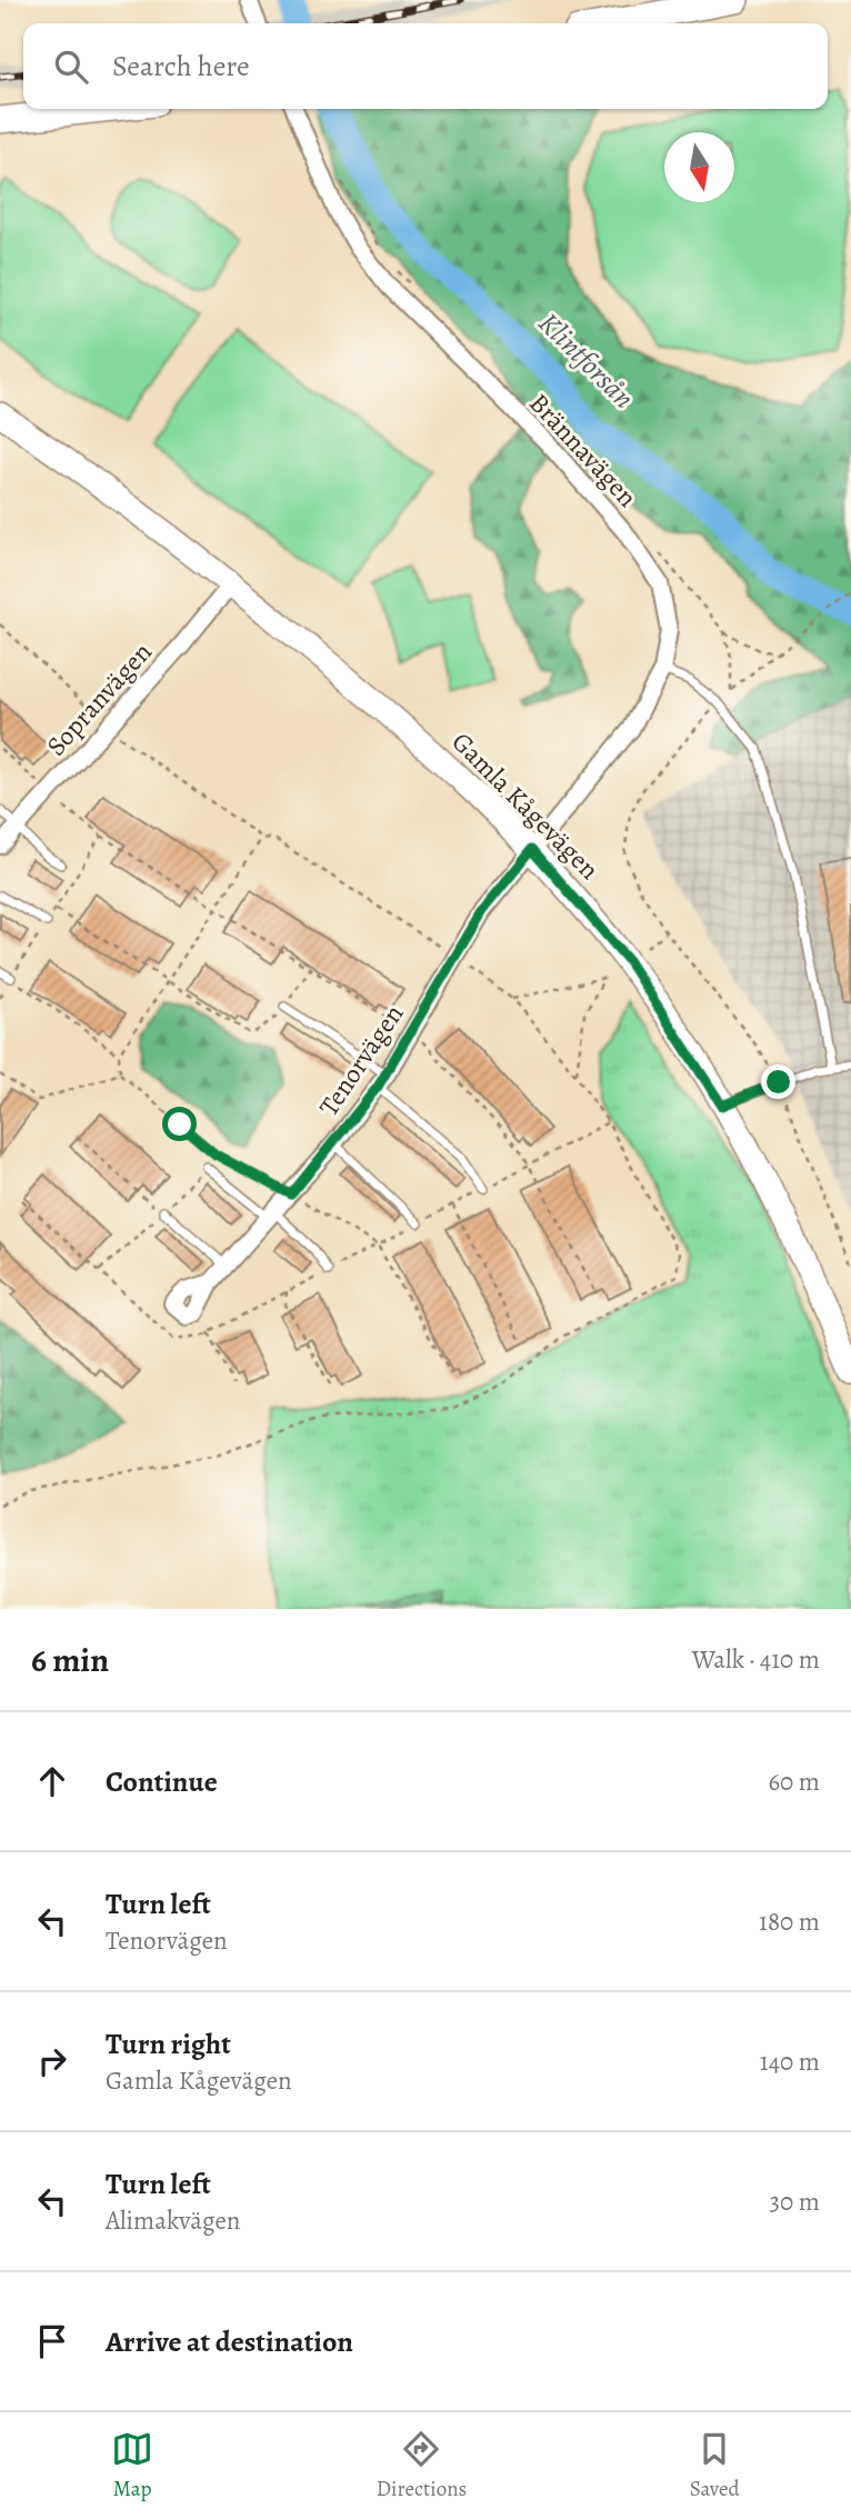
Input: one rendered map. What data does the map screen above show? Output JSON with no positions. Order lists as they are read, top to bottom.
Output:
{
  "streets": {
    "street": [
      "Brännavägen",
      "Sopranvägen",
      "Gamla Kågevägen",
      "Tenorvägen"
    ]
  },
  "crossings": [
    ["Brännavägen", "Gamla Kågevägen"],
    ["Brännavägen", "Tenorvägen"],
    ["Sopranvägen", "Gamla Kågevägen"],
    ["Gamla Kågevägen", "Tenorvägen"]
  ],
  "water": ["Klintforsån"],
  "north": "bottom",
  "page": {
    "search": "Search here",
    "heading": ["6 min", "Walk · 410 m"],
    "list": [
      ["Continue", "60 m"],
      ["Turn left", "Tenorvägen", "180 m"],
      ["Turn right", "Gamla Kågevägen", "140 m"],
      ["Turn left", "Alimakvägen", "30 m"],
      "Arrive at destination"
    ],
    "nav": ["Map", "Directions", "Saved"]
  }
}
